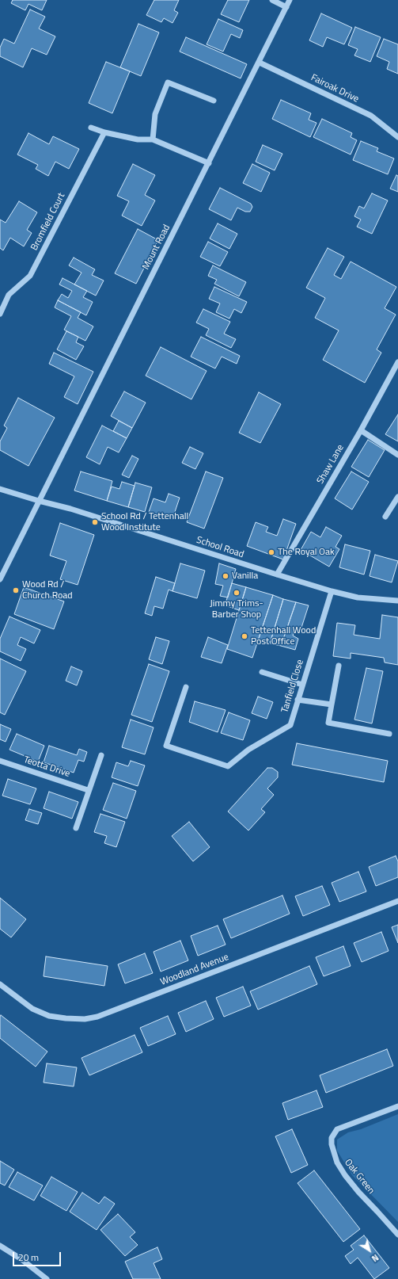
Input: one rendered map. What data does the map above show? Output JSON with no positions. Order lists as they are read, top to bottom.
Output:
{
  "streets": {
    "street": [
      "Fairoak Drive",
      "Bromfield Court",
      "Mount Road",
      "Shaw Lane",
      "School Road",
      "Tanfield Close",
      "Teotta Drive",
      "Woodland Avenue",
      "Oak Green"
    ]
  },
  "crossings": [
    ["Fairoak Drive", "Mount Road"],
    ["Mount Road", "School Road"],
    ["Shaw Lane", "School Road"],
    ["School Road", "Tanfield Close"]
  ],
  "places": [
    "School Rd / Tettenhall Wood Institute",
    "The Royal Oak",
    "Vanilla",
    "Wood Rd / Church Road",
    "Jimmy Trims- Barber Shop",
    "Tettenhall Wood Post Office"
  ],
  "scale_bar": "20 m",
  "north": "bottom right"
}
